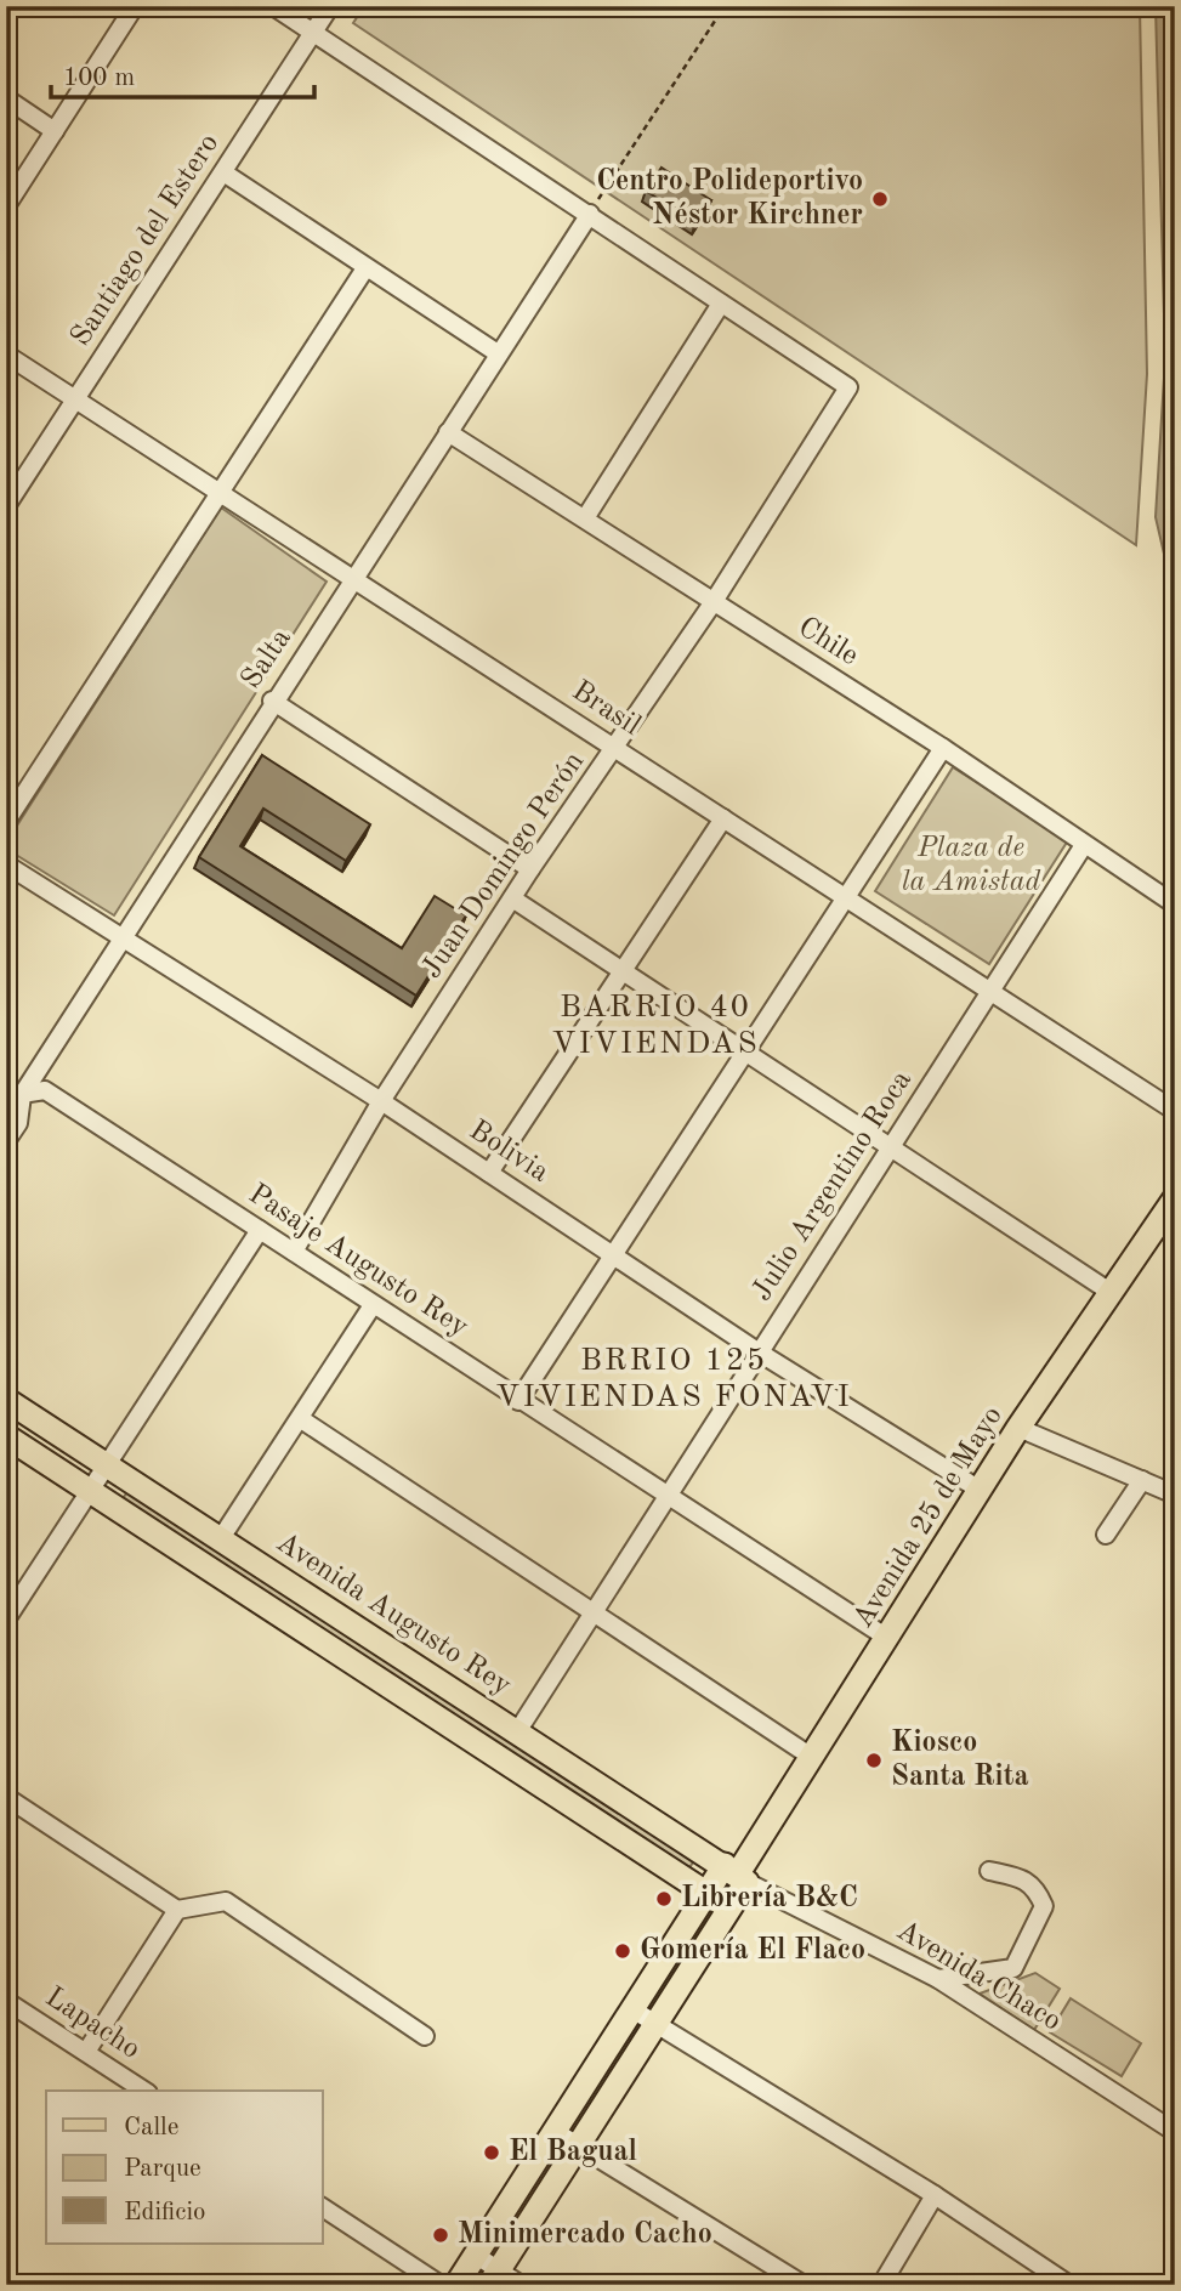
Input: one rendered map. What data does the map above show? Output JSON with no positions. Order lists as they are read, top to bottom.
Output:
{
  "streets": {
    "main road": ["Avenida 25 de Mayo", "Avenida Augusto Rey"],
    "street": [
      "Santiago del Estero",
      "Chile",
      "Salta",
      "Brasil",
      "Juan Domingo Perón",
      "Bolivia",
      "Julio Argentino Roca",
      "Pasaje Augusto Rey",
      "Avenida Chaco",
      "Lapacho"
    ]
  },
  "crossings": [
    ["Santiago del Estero", "Brasil"],
    ["Chile", "Salta"],
    ["Chile", "Juan Domingo Perón"],
    ["Chile", "Julio Argentino Roca"],
    ["Salta", "Brasil"],
    ["Salta", "Bolivia"],
    ["Salta", "Pasaje Augusto Rey"],
    ["Brasil", "Juan Domingo Perón"],
    ["Brasil", "Julio Argentino Roca"],
    ["Juan Domingo Perón", "Bolivia"],
    ["Juan Domingo Perón", "Pasaje Augusto Rey"],
    ["Bolivia", "Julio Argentino Roca"],
    ["Bolivia", "Avenida 25 de Mayo"],
    ["Julio Argentino Roca", "Pasaje Augusto Rey"],
    ["Julio Argentino Roca", "Avenida Augusto Rey"],
    ["Pasaje Augusto Rey", "Avenida 25 de Mayo"],
    ["Avenida 25 de Mayo", "Avenida Augusto Rey"],
    ["Avenida 25 de Mayo", "Avenida Chaco"],
    ["Avenida Augusto Rey", "Avenida Chaco"]
  ],
  "districts": ["BARRIO 40 VIVIENDAS", "BRRIO 125 VIVIENDAS FONAVI"],
  "parks": ["Plaza de la Amistad"],
  "places": [
    "Centro Polideportivo Néstor Kirchner",
    "Kiosco Santa Rita",
    "Librería B&C",
    "Gomería El Flaco",
    "El Bagual",
    "Minimercado Cacho"
  ],
  "legend": ["Calle", "Parque", "Edificio"],
  "scale_bar": "100 m"
}
